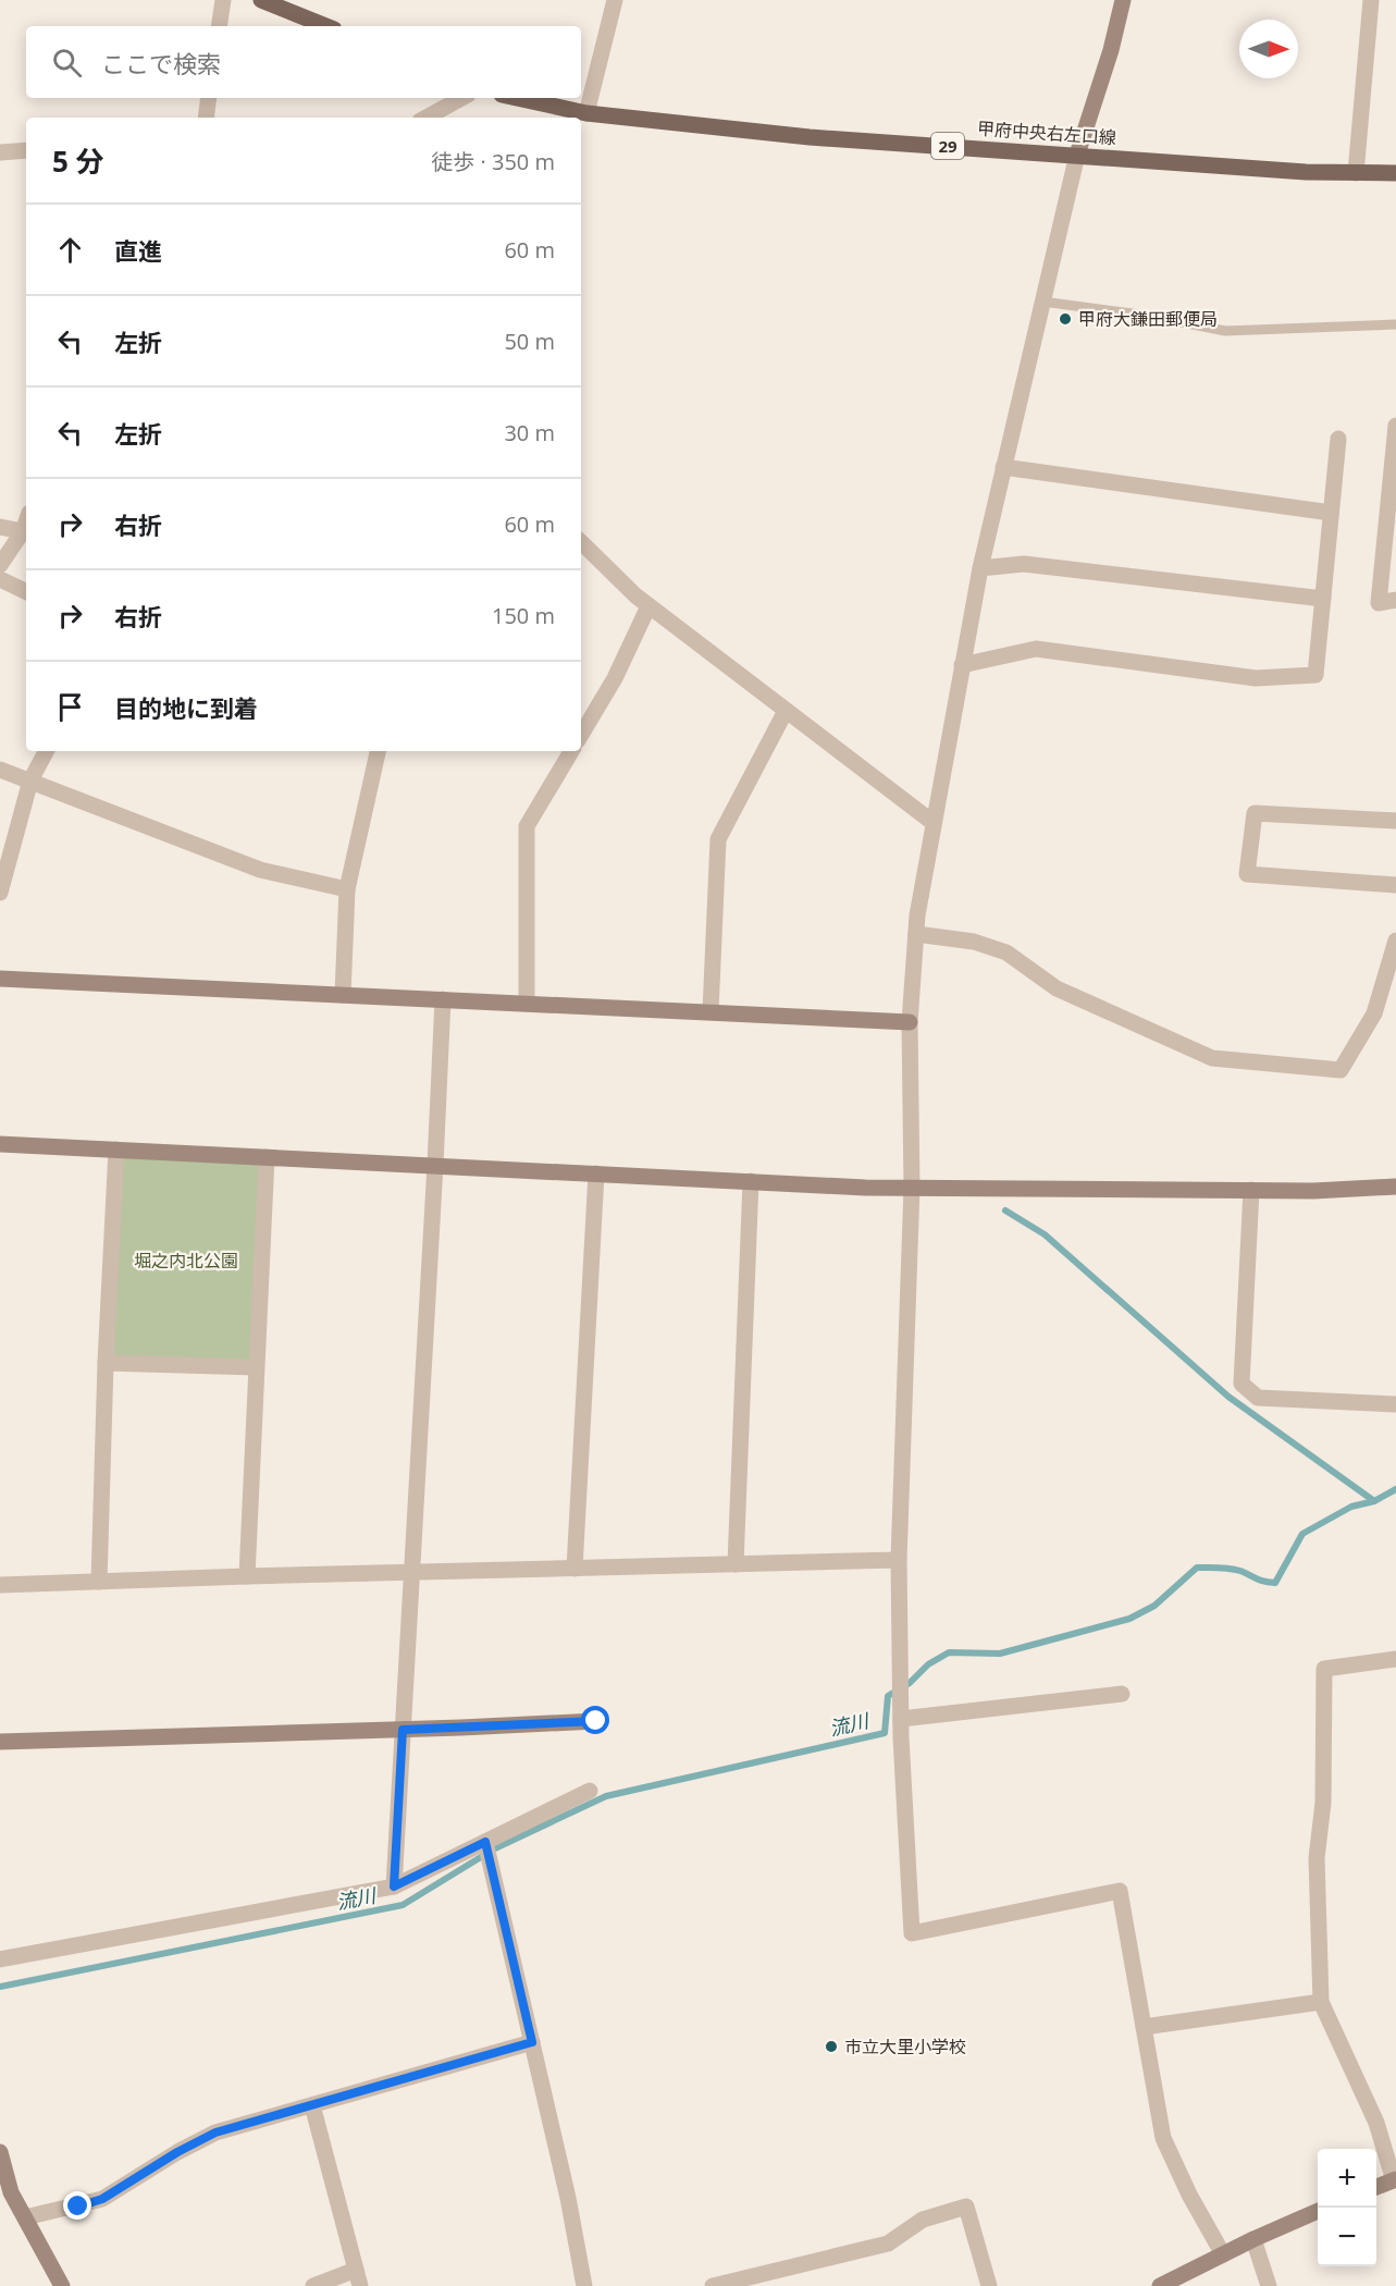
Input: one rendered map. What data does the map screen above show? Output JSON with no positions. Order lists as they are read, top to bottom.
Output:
{
  "streets": {
    "main road": ["甲府中央右左口線", "29"]
  },
  "water": ["流川"],
  "parks": ["堀之内北公園"],
  "places": ["甲府大鎌田郵便局", "市立大里小学校"],
  "north": "right",
  "page": {
    "search": "ここで検索",
    "heading": ["5 分", "徒歩 · 350 m"],
    "list": [
      ["直進", "60 m"],
      ["左折", "50 m"],
      ["左折", "30 m"],
      ["右折", "60 m"],
      ["右折", "150 m"],
      "目的地に到着"
    ],
    "map_buttons": ["+", "−"]
  }
}
